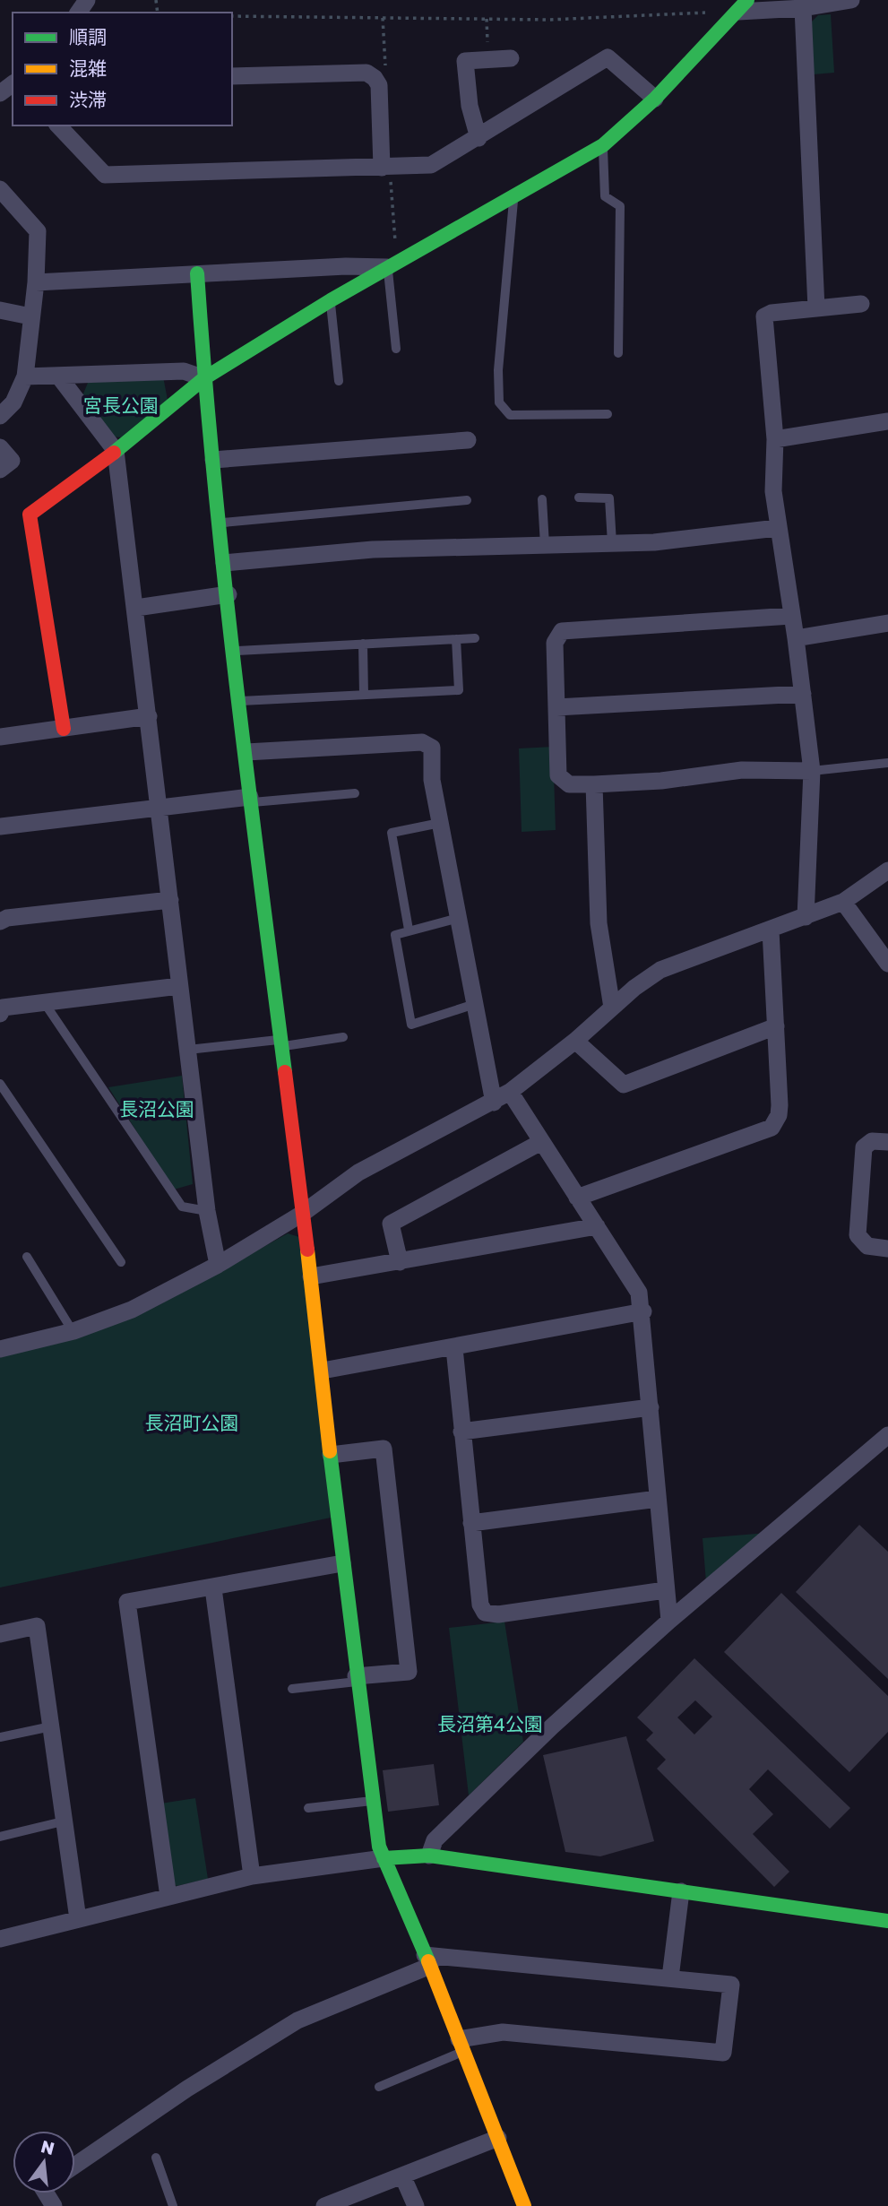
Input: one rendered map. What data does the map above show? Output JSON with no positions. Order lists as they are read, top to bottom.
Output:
{
  "parks": [
    "宮長公園",
    "長沼公園",
    "長沼町公園",
    "長沼第4公園"
  ],
  "legend": ["順調", "混雑", "渋滞"],
  "north": "top"
}
